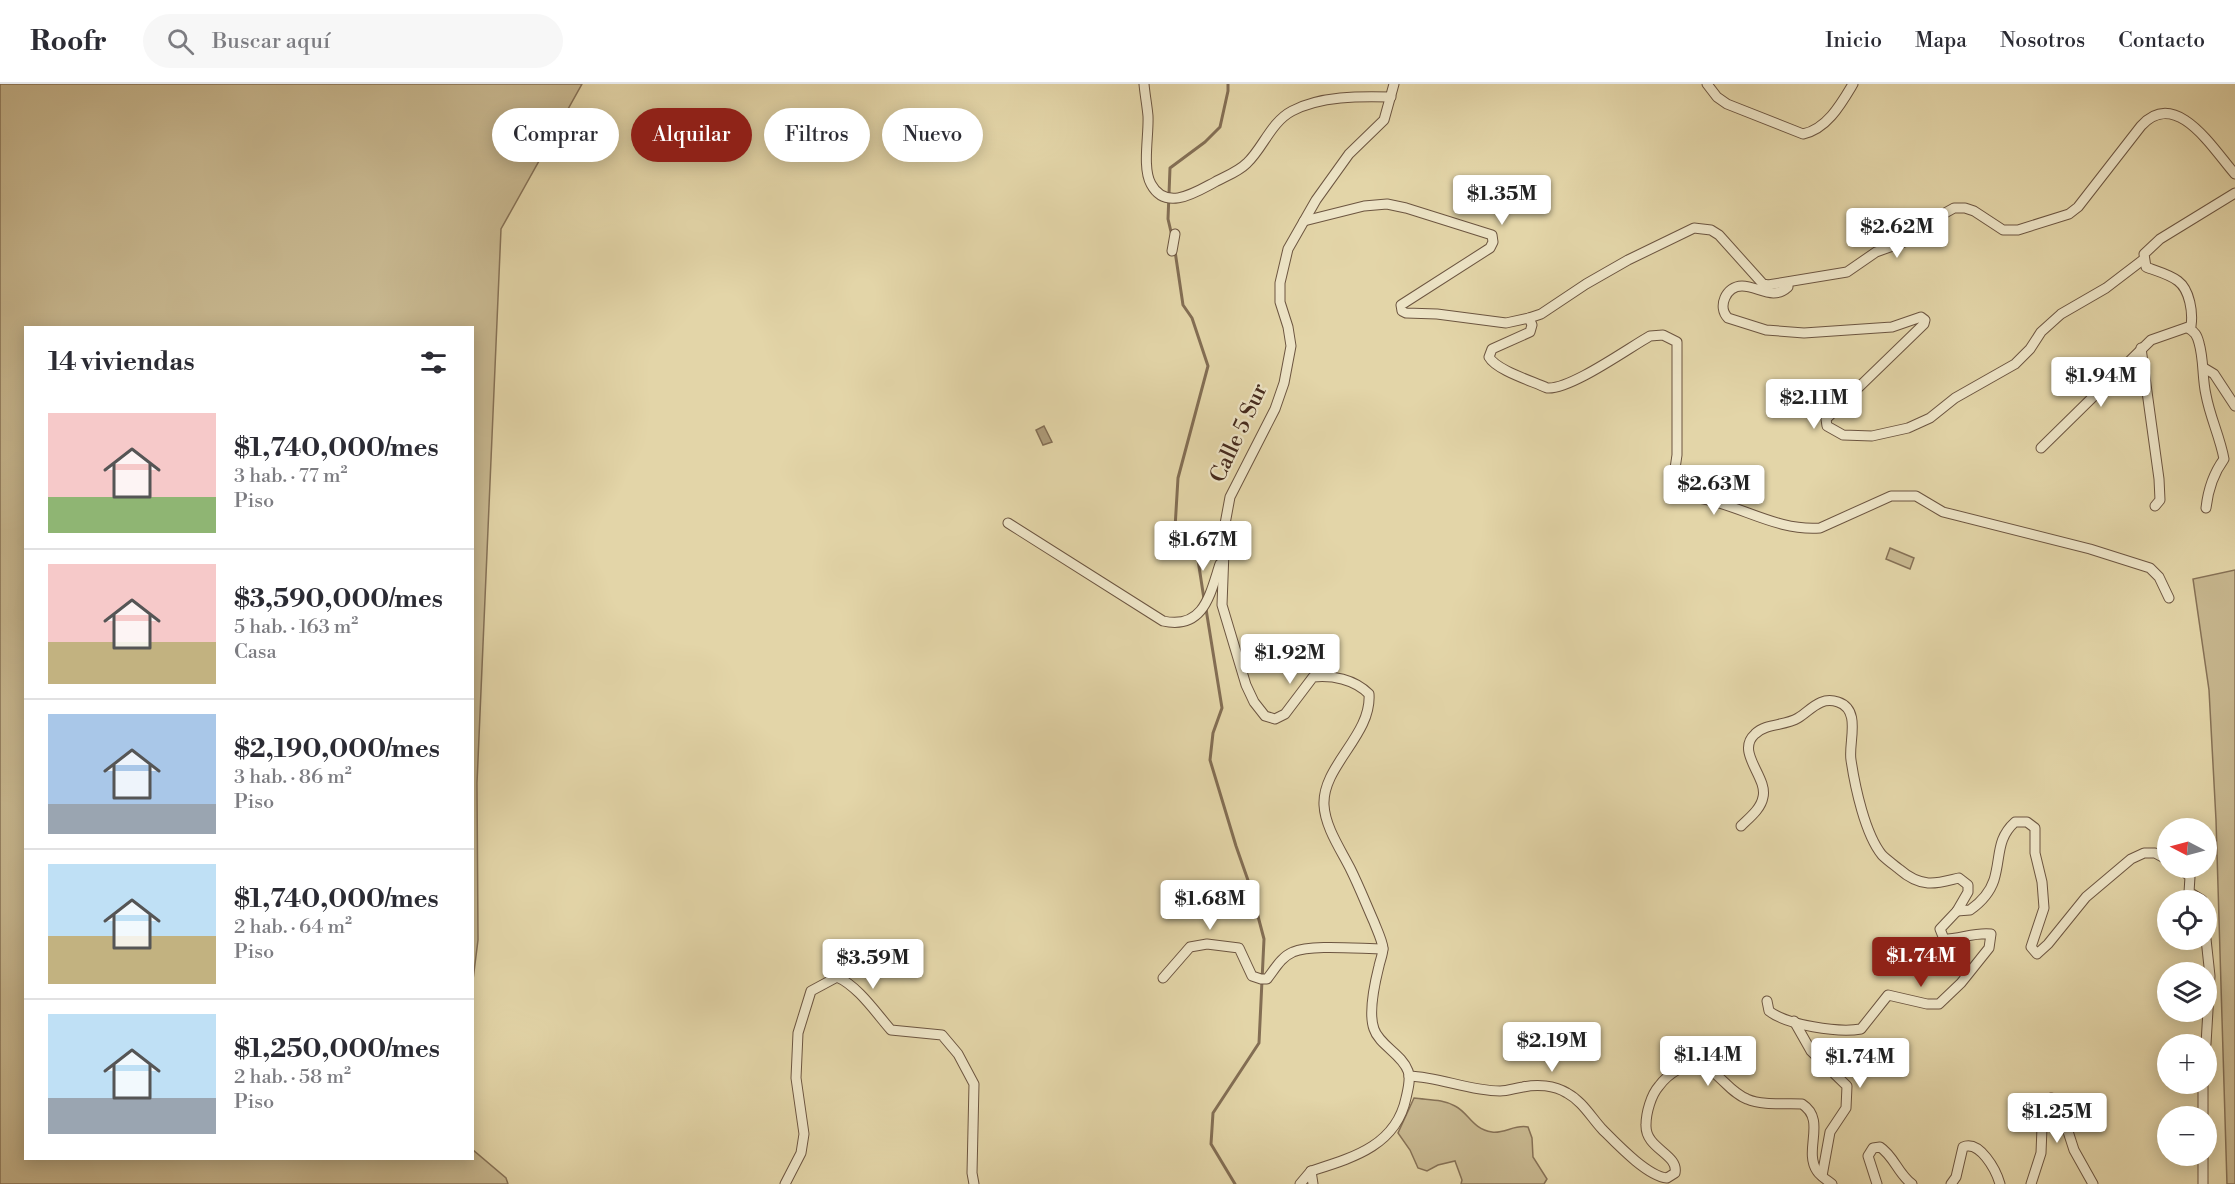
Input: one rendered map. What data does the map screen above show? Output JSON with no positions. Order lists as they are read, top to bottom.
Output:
{
  "streets": {
    "street": ["Calle 5 Sur"]
  },
  "north": "left",
  "page": {
    "header": "Roofr",
    "search": "Buscar aquí",
    "nav": [
      "Inicio",
      "Mapa",
      "Nosotros",
      "Contacto"
    ],
    "chip": [
      "Comprar",
      "Alquilar",
      "Filtros",
      "Nuevo"
    ],
    "price": [
      "$1.35M",
      "$2.62M",
      "$1.94M",
      "$2.11M",
      "$2.63M",
      "$1.67M",
      "$1.92M",
      "$1.68M",
      "$1.74M",
      "$3.59M",
      "$2.19M",
      "$1.14M",
      "$1.74M",
      "$1.25M"
    ],
    "heading": "14 viviendas",
    "list": [
      {
        "name": "$1,740,000/mes",
        "note": "3 hab. · 77 m² · Piso"
      },
      {
        "name": "$3,590,000/mes",
        "note": "5 hab. · 163 m² · Casa"
      },
      {
        "name": "$2,190,000/mes",
        "note": "3 hab. · 86 m² · Piso"
      },
      {
        "name": "$1,740,000/mes",
        "note": "2 hab. · 64 m² · Piso"
      },
      {
        "name": "$1,250,000/mes",
        "note": "2 hab. · 58 m² · Piso"
      }
    ],
    "map_buttons": ["+", "−"]
  }
}
